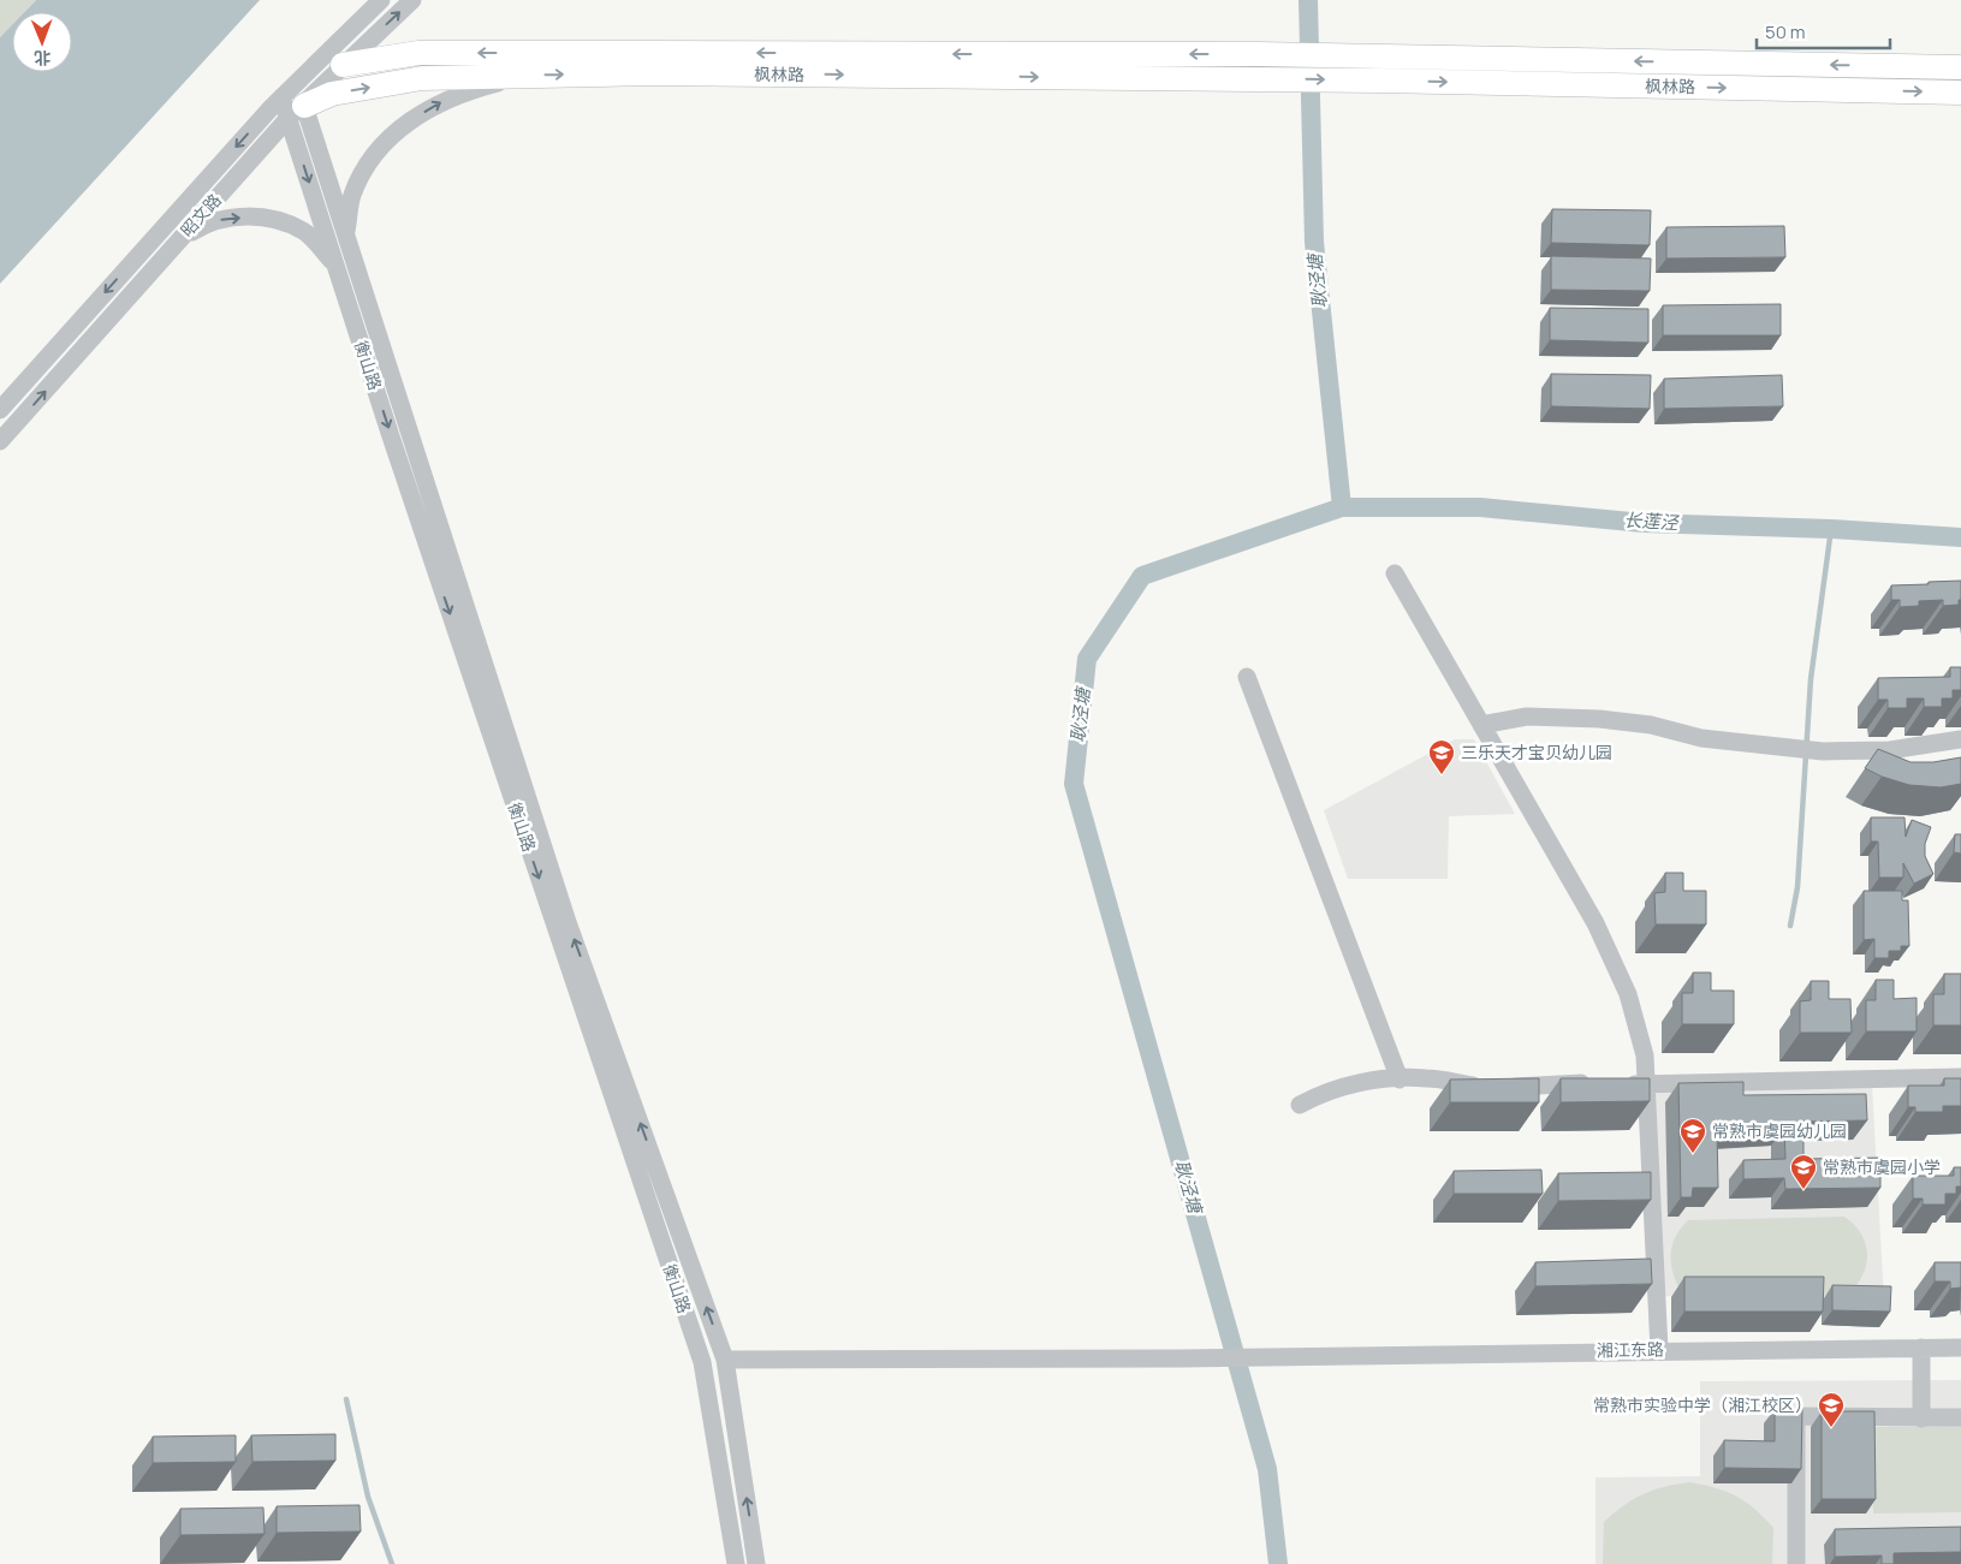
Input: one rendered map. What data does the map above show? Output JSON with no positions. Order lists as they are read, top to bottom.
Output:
{
  "streets": {
    "main road": ["枫林路"],
    "street": ["昭文路", "衡山路", "湘江东路"]
  },
  "crossings": [
    ["枫林路", "昭文路"],
    ["枫林路", "衡山路"],
    ["昭文路", "衡山路"],
    ["衡山路", "湘江东路"]
  ],
  "water": ["耿泾塘", "长莲泾"],
  "places": {
    "school or university": [
      "三乐天才宝贝幼儿园",
      "常熟市虞园幼儿园",
      "常熟市虞园小学",
      "常熟市实验中学（湘江校区）"
    ]
  },
  "scale_bar": "50 m",
  "north": "bottom"
}
